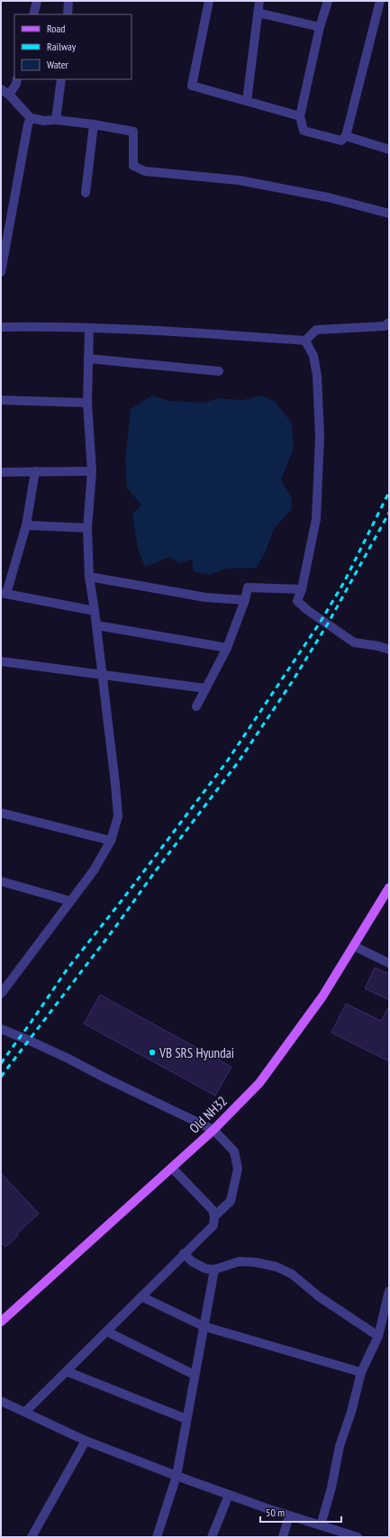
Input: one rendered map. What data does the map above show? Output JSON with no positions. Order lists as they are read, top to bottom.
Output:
{
  "streets": {
    "main road": ["Old NH32"]
  },
  "places": ["VB SRS Hyundai"],
  "legend": ["Road", "Railway", "Water"],
  "scale_bar": "50 m"
}
